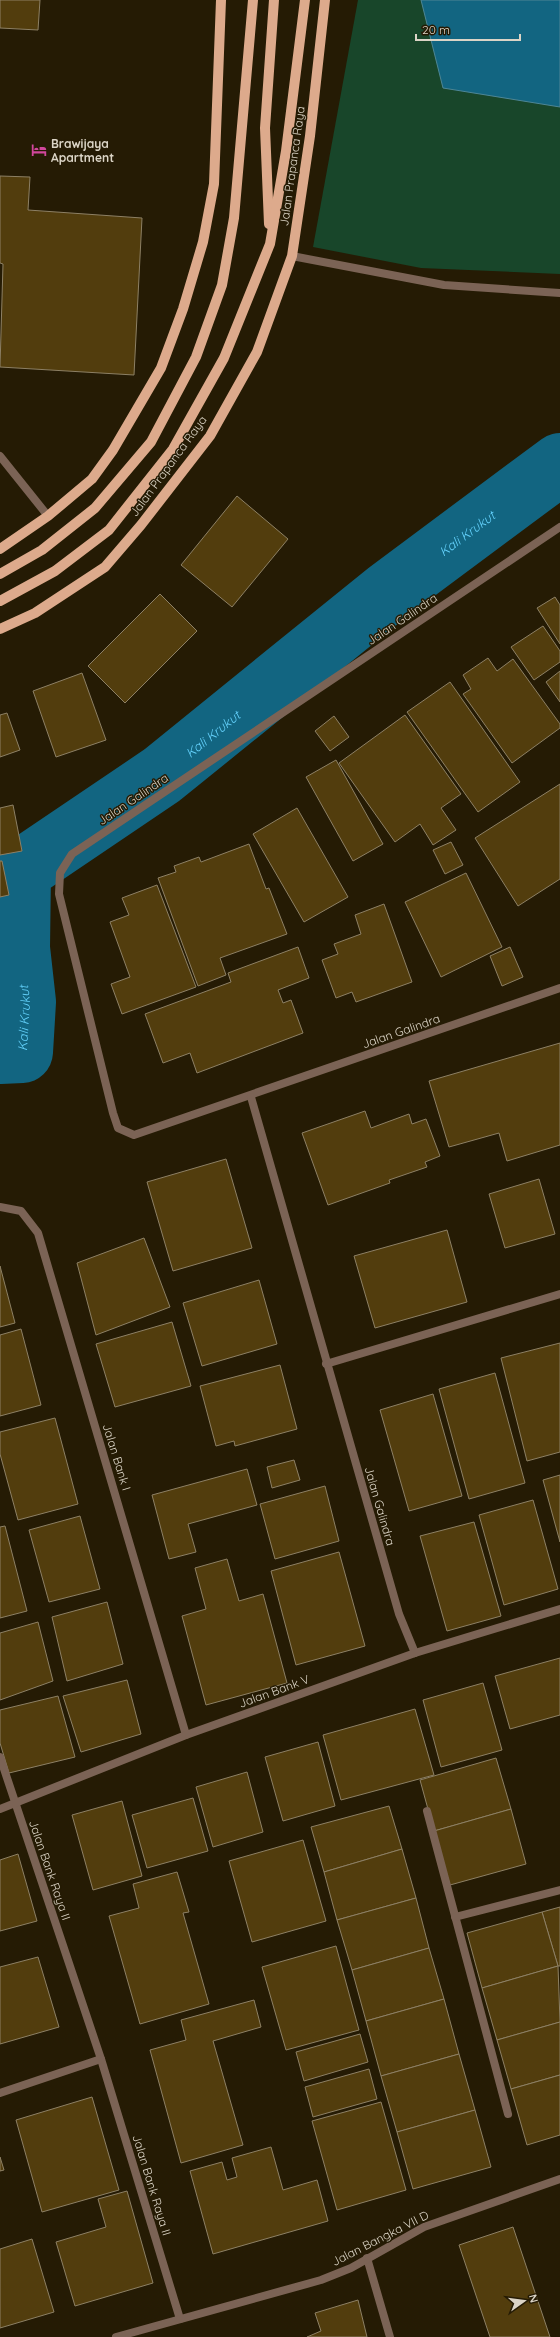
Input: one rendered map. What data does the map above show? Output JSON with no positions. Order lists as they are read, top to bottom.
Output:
{
  "streets": {
    "main road": ["Jalan Prapanca Raya"],
    "street": [
      "Jalan Galindra",
      "Jalan Bank I",
      "Jalan Bank V",
      "Jalan Bank Raya II",
      "Jalan Bangka VII D"
    ]
  },
  "crossings": [
    ["Jalan Galindra", "Jalan Bank V"],
    ["Jalan Bank I", "Jalan Bank V"],
    ["Jalan Bank V", "Jalan Bank Raya II"],
    ["Jalan Bank Raya II", "Jalan Bangka VII D"]
  ],
  "water": ["Kali Krukut"],
  "places": {
    "hotel": ["Brawijaya Apartment"]
  },
  "scale_bar": "20 m",
  "north": "right"
}
